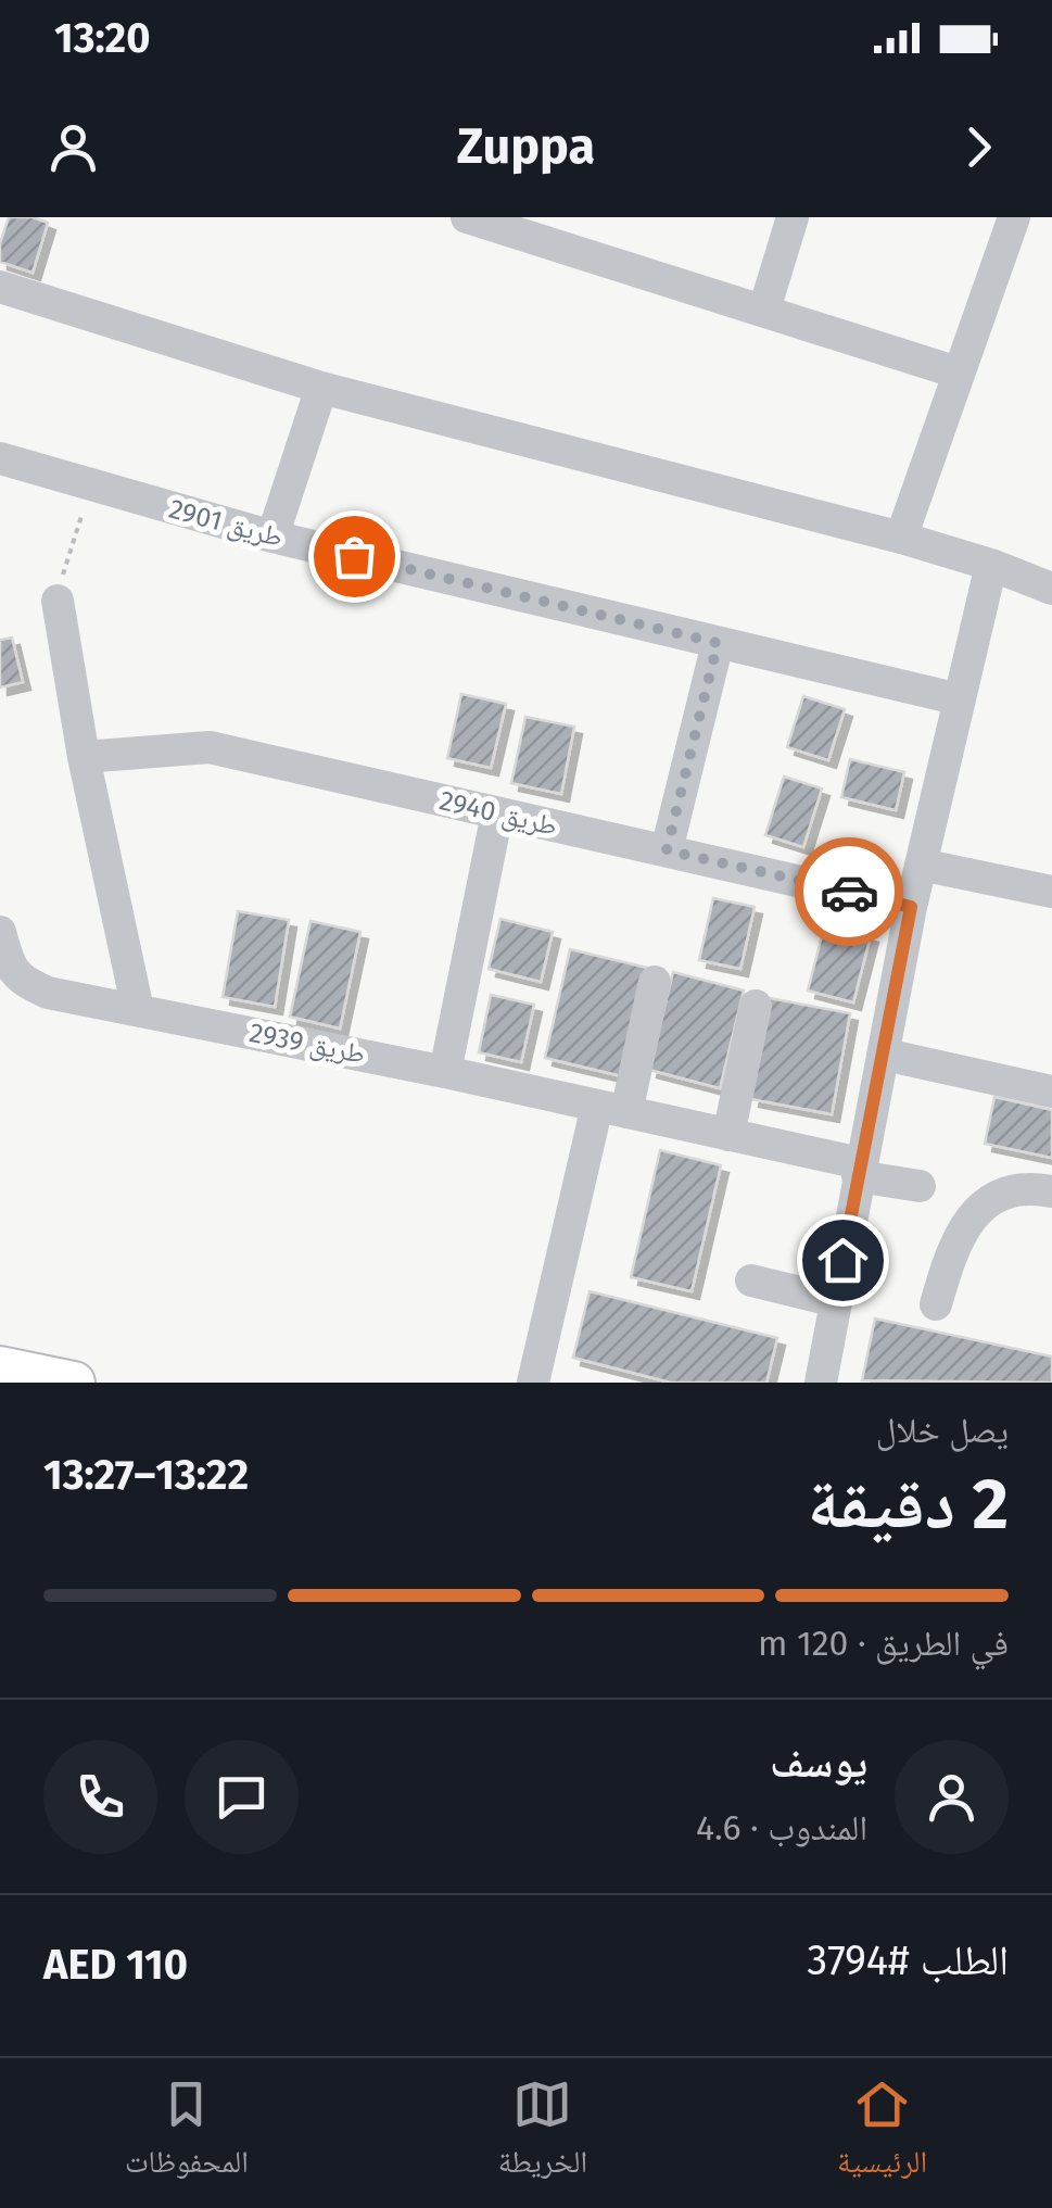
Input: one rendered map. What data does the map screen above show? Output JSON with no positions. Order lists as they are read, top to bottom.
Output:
{
  "streets": {
    "street": ["طريق 2901", "طريق 2940", "طريق 2939"]
  },
  "page": {
    "status": "13:20",
    "header": "Zuppa",
    "heading": ["2 دقيقة", "يصل خلال", "13:22–13:27"],
    "panel": [
      "يوسف",
      "المندوب · 4.6",
      "الطلب #3794",
      "AED 110"
    ],
    "bar": "في الطريق · 120 m",
    "tabs": ["الرئيسية", "الخريطة", "المحفوظات"]
  }
}
